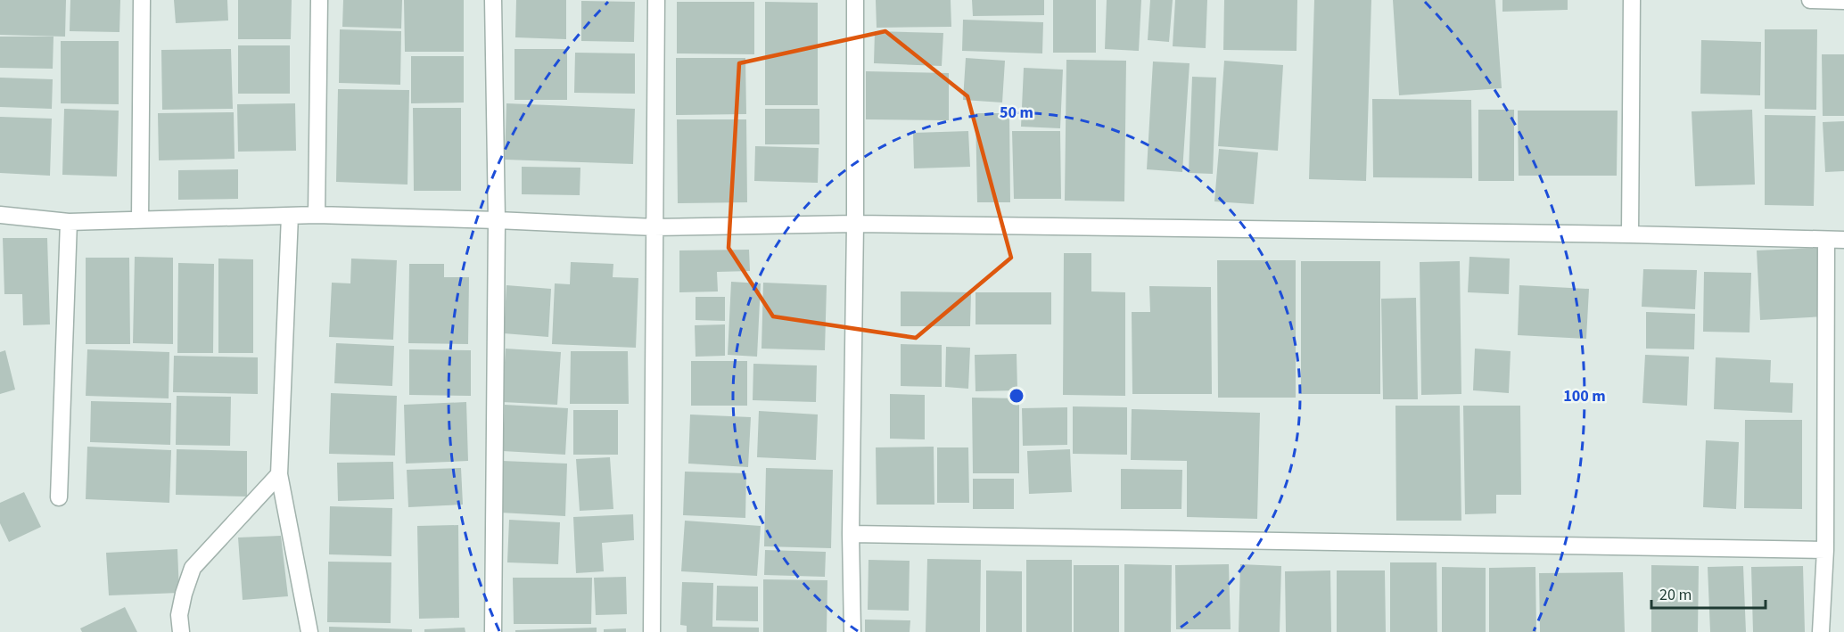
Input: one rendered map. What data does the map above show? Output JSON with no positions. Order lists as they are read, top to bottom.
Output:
{
  "scale_bar": "20 m",
  "rings": ["50 m", "100 m"]
}
